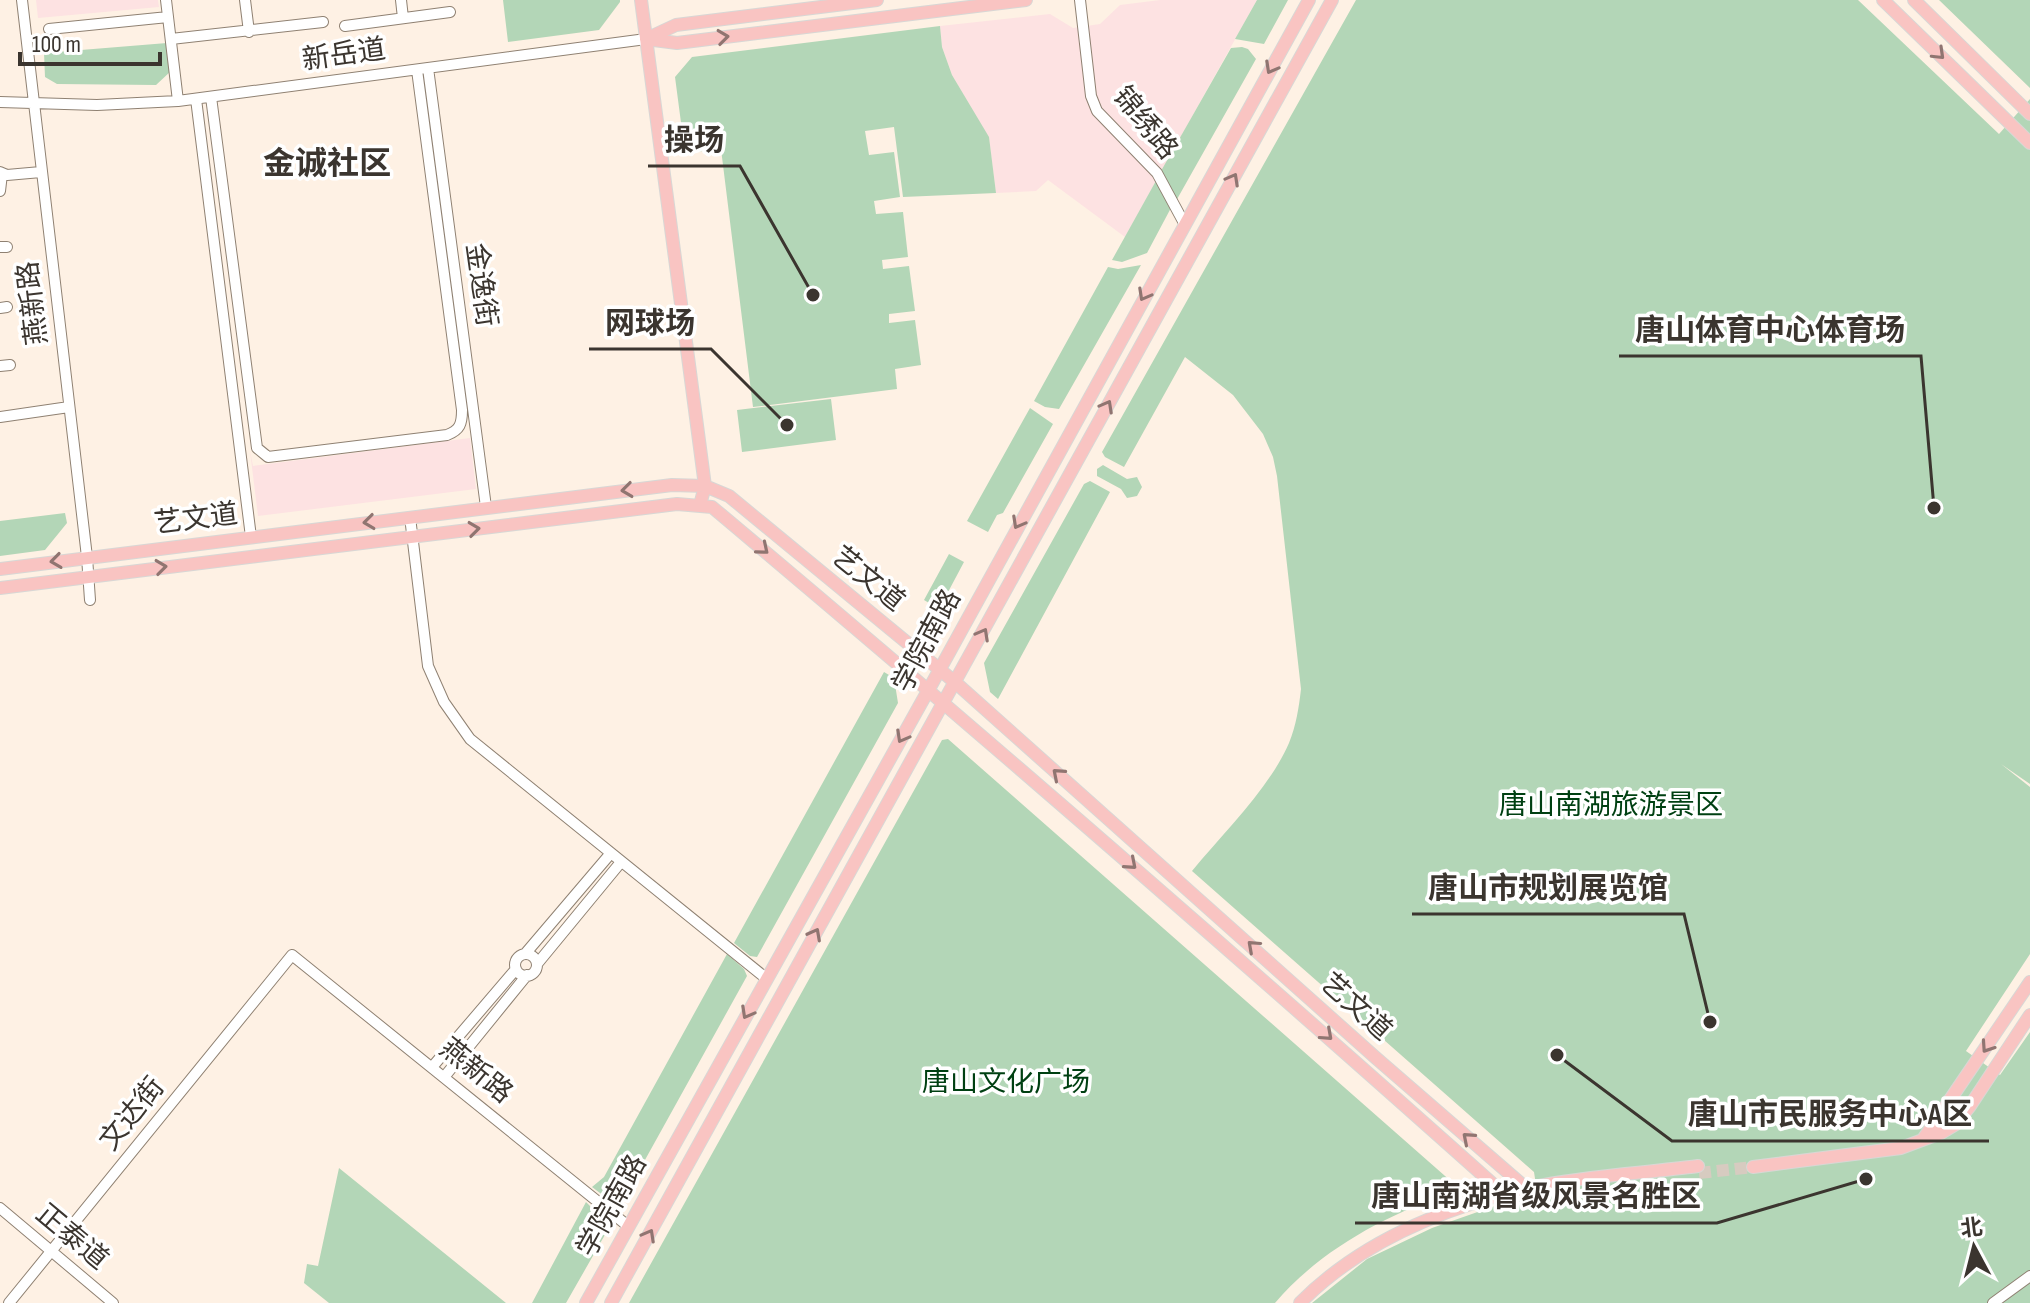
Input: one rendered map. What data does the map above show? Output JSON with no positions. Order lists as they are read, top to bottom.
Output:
{
  "streets": {
    "main road": ["新岳道", "艺文道", "学院南路"],
    "street": [
      "锦绣路",
      "金逸街",
      "燕新路",
      "文达街",
      "正泰道"
    ]
  },
  "crossings": [
    ["新岳道", "金逸街"],
    ["新岳道", "燕新路"],
    ["锦绣路", "学院南路"],
    ["金逸街", "艺文道"],
    ["燕新路", "艺文道"],
    ["燕新路", "学院南路"],
    ["燕新路", "文达街"],
    ["艺文道", "学院南路"],
    ["文达街", "正泰道"]
  ],
  "districts": ["金诚社区"],
  "parks": ["唐山南湖旅游景区", "唐山文化广场"],
  "places": [
    "操场",
    "网球场",
    "唐山体育中心体育场",
    "唐山市规划展览馆",
    "唐山市民服务中心A区",
    "唐山南湖省级风景名胜区"
  ],
  "scale_bar": "100 m",
  "north": "top"
}
